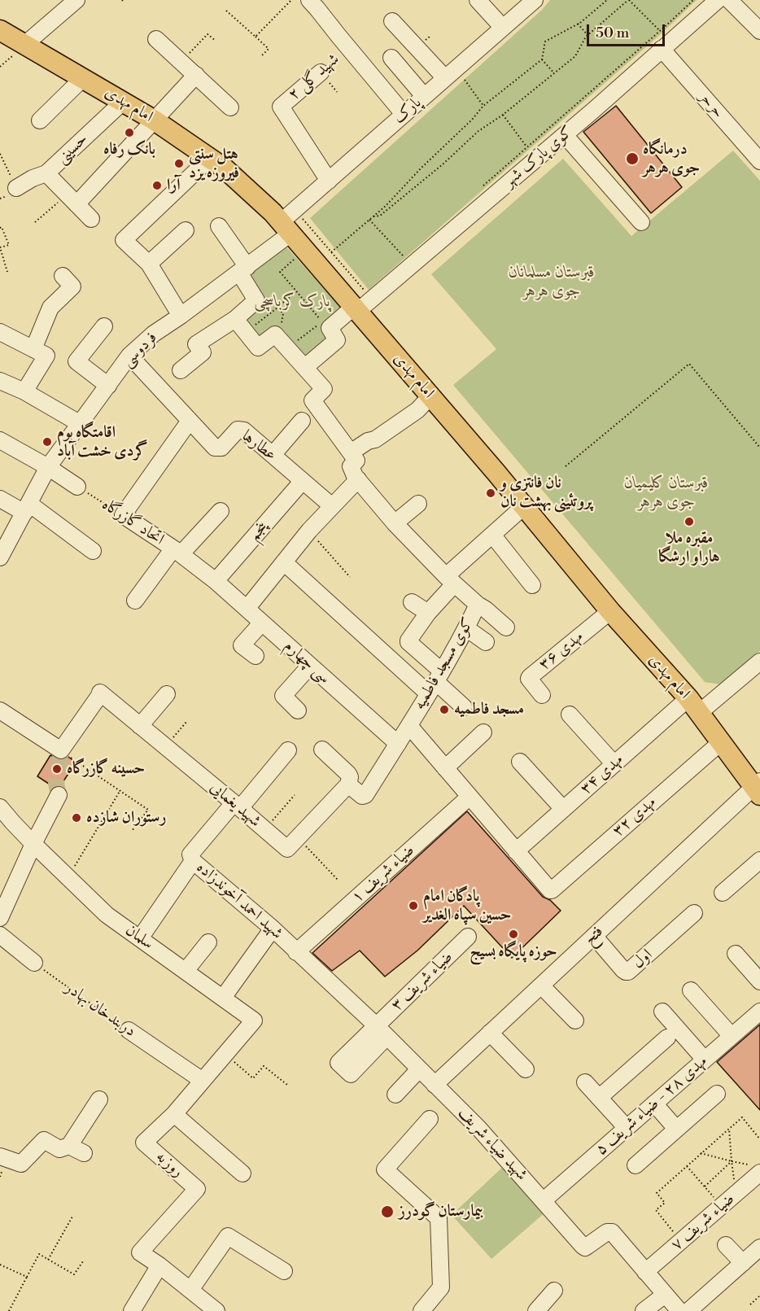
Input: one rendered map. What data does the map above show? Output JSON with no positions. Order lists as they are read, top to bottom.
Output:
{
  "streets": {
    "main road": ["امام مهدی"],
    "street": [
      "شهید گلی ۲",
      "حرحر",
      "پارک",
      "حسینی",
      "کوی پارک شهر",
      "فردوسی",
      "عطارها",
      "اتحاد گازرگاه",
      "پنجم",
      "مهدی ۳۶",
      "سی چهارم",
      "کوی مسجد فاطمیه",
      "مهدی ۳۴",
      "شهید یغمایی",
      "مهدی ۳۲",
      "ضیاء شریف ۱",
      "شهید احمد آخوندزاده",
      "فتح",
      "سلمان",
      "اول",
      "ضیاء شریف ۳",
      "دربندخان بهادر",
      "مهدی ۲۸ - ضیاء شریف ۵",
      "شهید ضیاء شریف",
      "روزبه",
      "ضیاء شریف ۷"
    ]
  },
  "crossings": [
    ["شهید گلی ۲", "پارک"],
    ["امام مهدی", "پارک"],
    ["امام مهدی", "حسینی"],
    ["امام مهدی", "کوی پارک شهر"],
    ["امام مهدی", "فردوسی"],
    ["امام مهدی", "مهدی ۳۶"],
    ["امام مهدی", "مهدی ۳۴"],
    ["امام مهدی", "مهدی ۳۲"],
    ["امام مهدی", "فتح"],
    ["حرحر", "کوی پارک شهر"],
    ["پارک", "فردوسی"],
    ["عطارها", "پنجم"],
    ["اتحاد گازرگاه", "پنجم"],
    ["اتحاد گازرگاه", "سی چهارم"],
    ["پنجم", "سی چهارم"],
    ["سی چهارم", "کوی مسجد فاطمیه"],
    ["کوی مسجد فاطمیه", "شهید یغمایی"],
    ["مهدی ۳۴", "مهدی ۳۲"],
    ["شهید یغمایی", "شهید احمد آخوندزاده"],
    ["ضیاء شریف ۱", "شهید احمد آخوندزاده"],
    ["ضیاء شریف ۱", "شهید ضیاء شریف"],
    ["شهید احمد آخوندزاده", "شهید ضیاء شریف"],
    ["فتح", "اول"],
    ["فتح", "شهید ضیاء شریف"],
    ["سلمان", "روزبه"],
    ["ضیاء شریف ۳", "شهید ضیاء شریف"],
    ["دربندخان بهادر", "روزبه"],
    ["مهدی ۲۸ - ضیاء شریف ۵", "شهید ضیاء شریف"],
    ["شهید ضیاء شریف", "ضیاء شریف ۷"]
  ],
  "parks": ["قبرستان مسلمانان جوی هرهر", "پارک کرباسچی", "قبرستان کلیمیان جوی هرهر"],
  "places": [
    "بانک رفاه",
    "درمانگاه جوی هرهر",
    "هتل سنتی فیروزه یزد",
    "آرا",
    "اقامتگاه بوم گردی خشت آباد",
    "نان فانتزی و پروتئینی بهشت نان",
    "مقبره ملا هاراو ارشگا",
    "مسجد فاطمیه",
    "حسینه گازرگاه",
    "رستوران شازده",
    "پادگان امام حسین سپاه الغدیر",
    "حوزه پایگاه بسیج",
    "بیمارستان گودرز"
  ],
  "scale_bar": "50 m"
}
